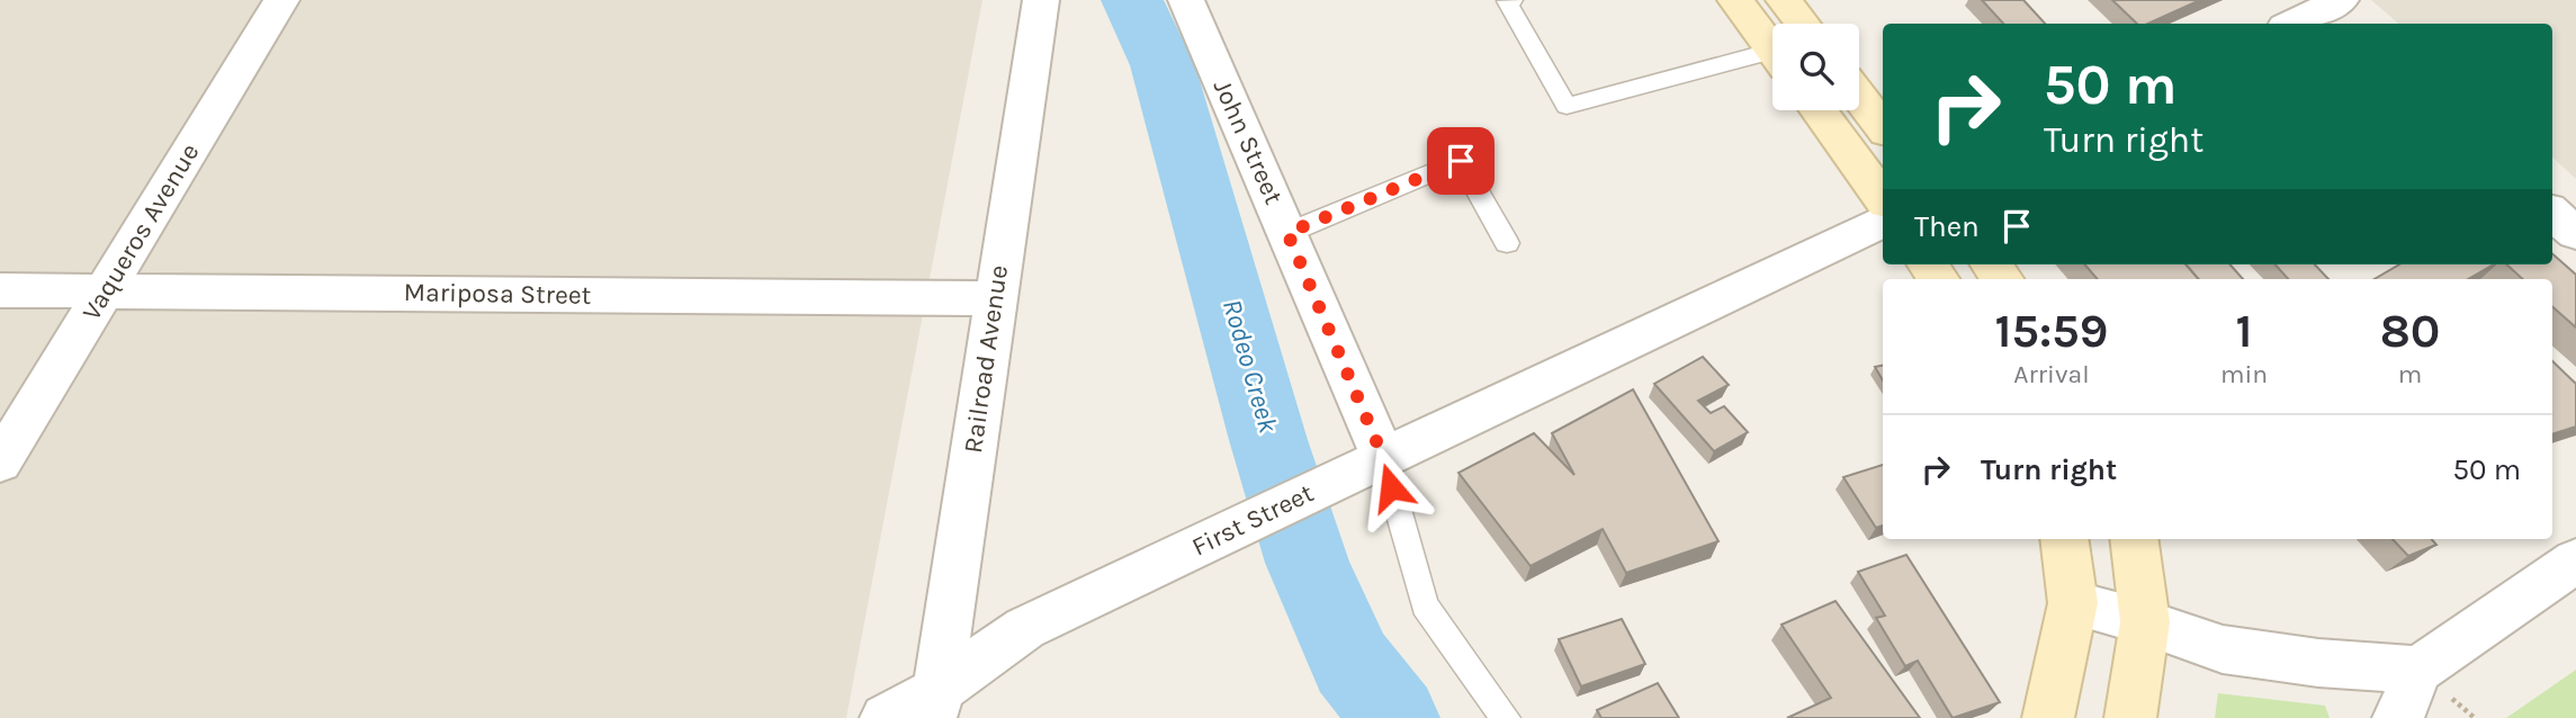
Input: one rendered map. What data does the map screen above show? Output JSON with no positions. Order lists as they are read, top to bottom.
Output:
{
  "streets": {
    "street": [
      "John Street",
      "Vaqueros Avenue",
      "Mariposa Street",
      "Railroad Avenue",
      "First Street"
    ]
  },
  "crossings": [
    ["John Street", "First Street"],
    ["Vaqueros Avenue", "Mariposa Street"],
    ["Mariposa Street", "Railroad Avenue"],
    ["Railroad Avenue", "First Street"]
  ],
  "water": ["Rodeo Creek"],
  "page": {
    "turn": ["50 m", "Turn right"],
    "then": "Then",
    "eta": [
      "15:59",
      "Arrival",
      "1",
      "min",
      "80",
      "m"
    ],
    "list": [
      {
        "name": "Turn right",
        "value": "50 m"
      }
    ]
  }
}
